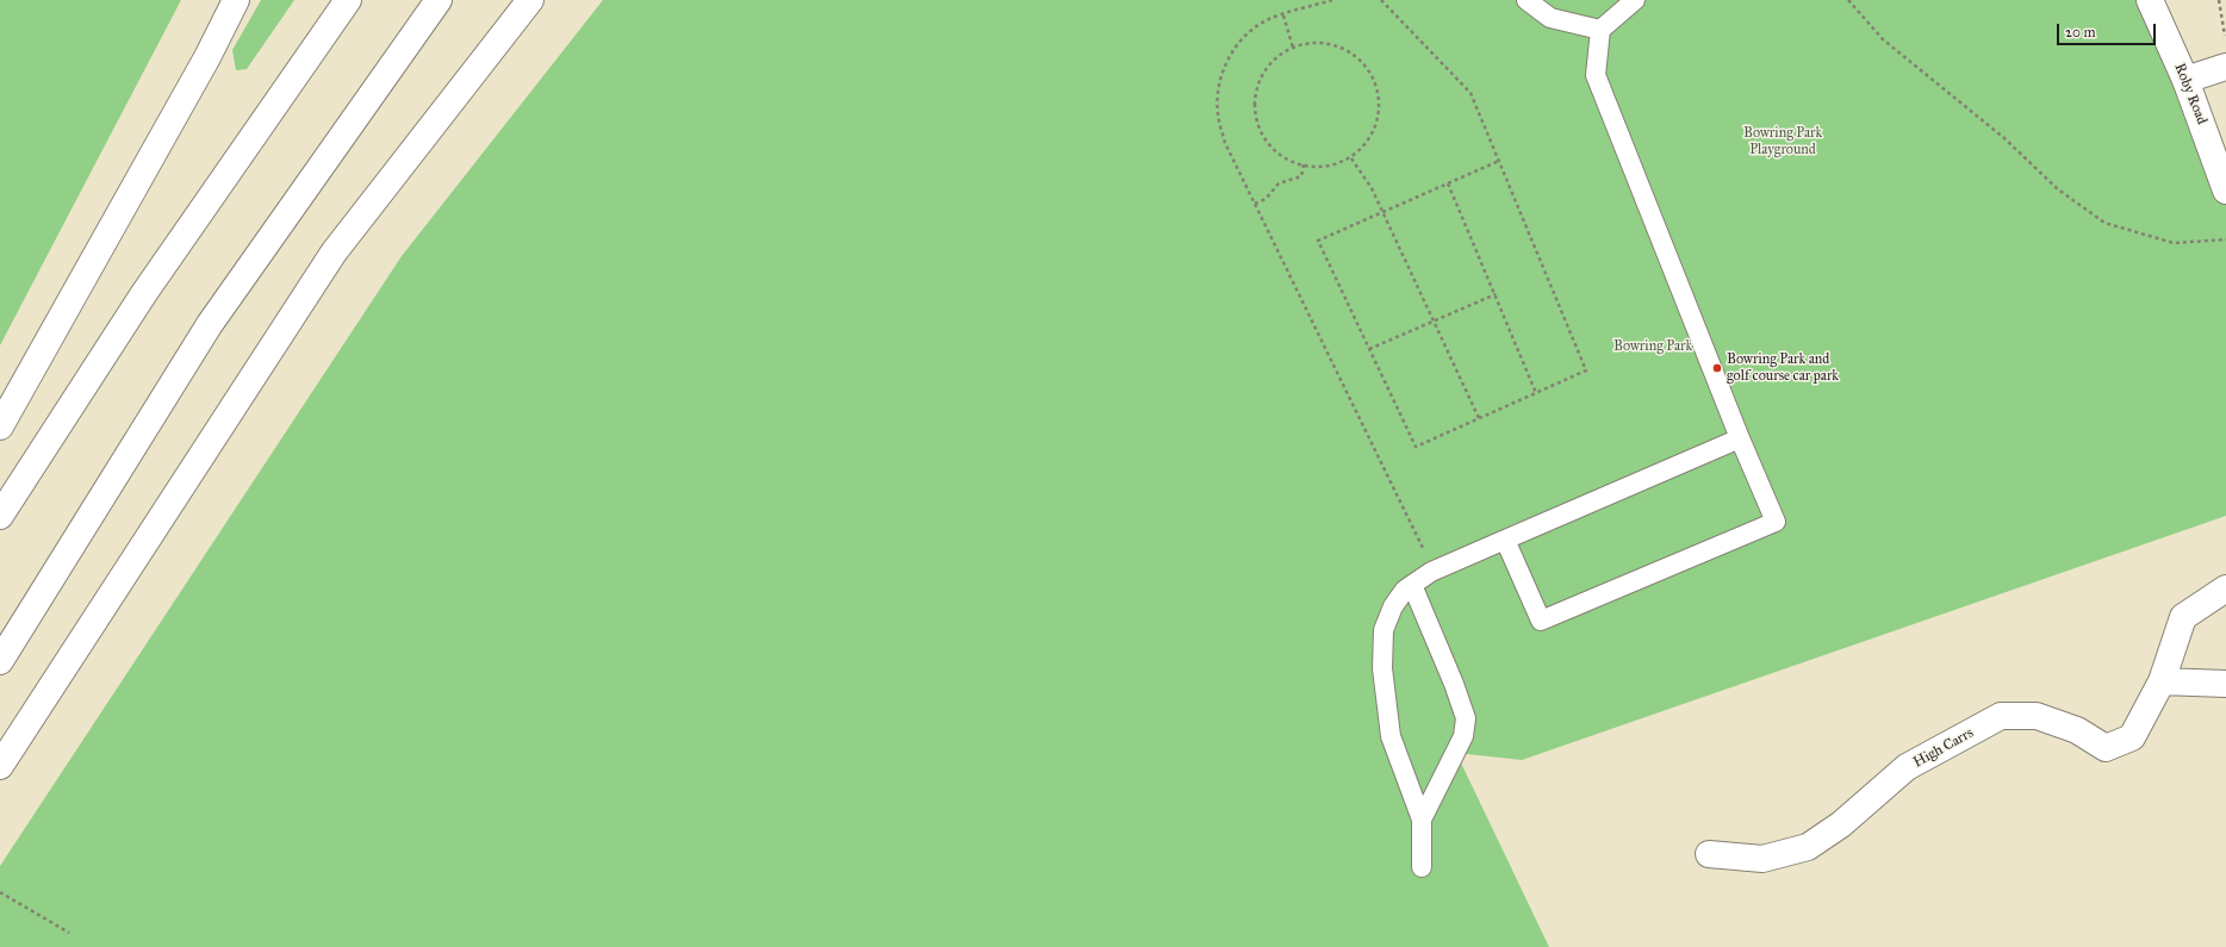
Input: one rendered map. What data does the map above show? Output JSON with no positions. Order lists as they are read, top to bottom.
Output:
{
  "streets": {
    "main road": ["Roby Road", "High Carrs"]
  },
  "parks": ["Bowring Park Playground", "Bowring Park"],
  "places": ["Bowring Park and golf course car park"],
  "scale_bar": "20 m"
}
